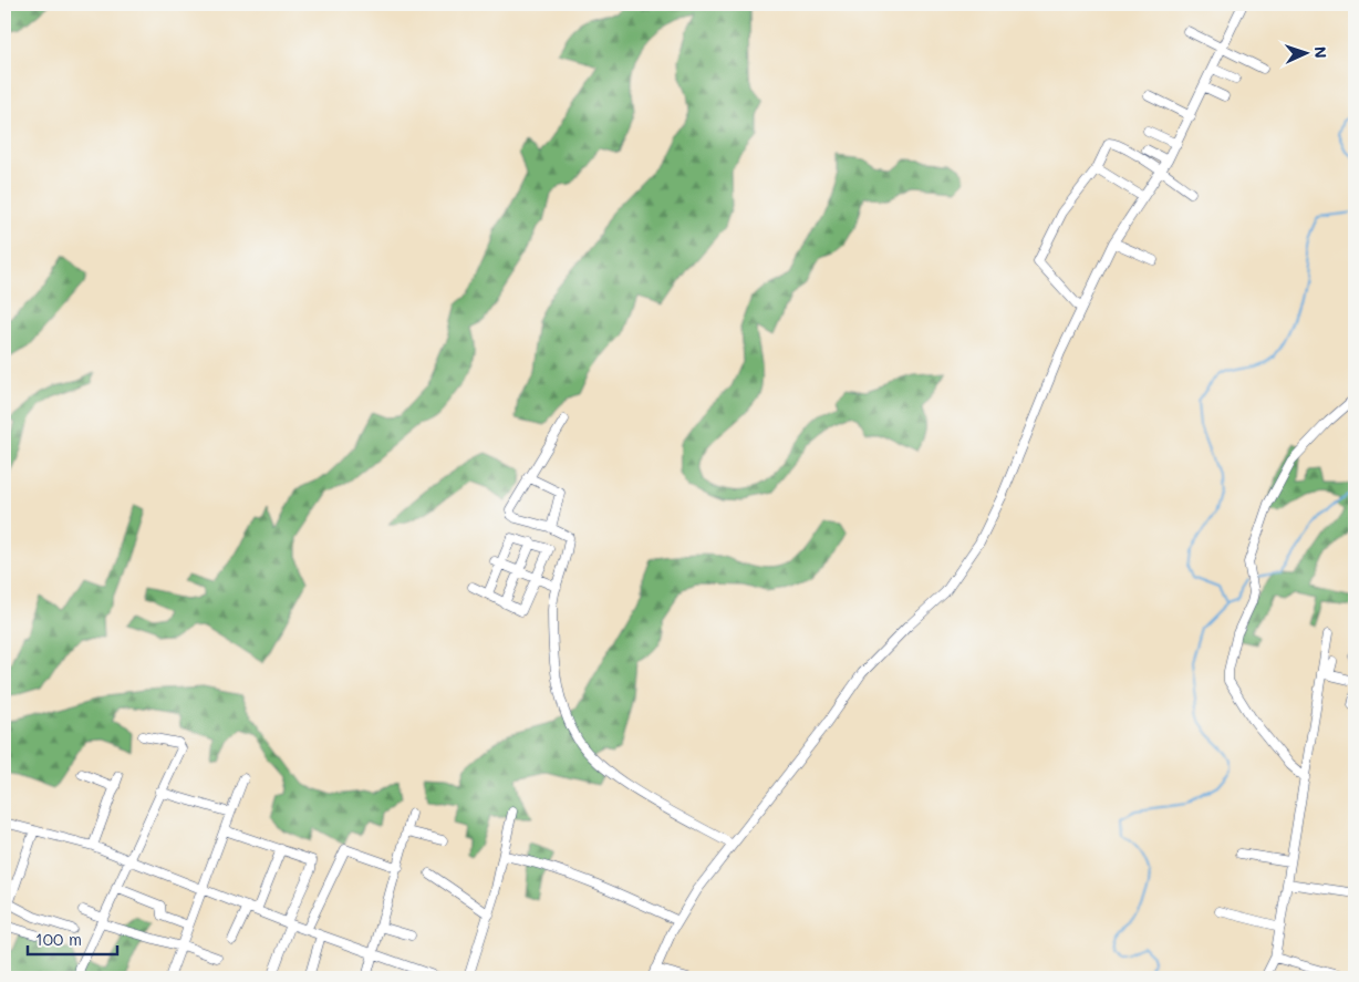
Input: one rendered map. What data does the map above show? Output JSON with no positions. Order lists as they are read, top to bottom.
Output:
{
  "scale_bar": "100 m",
  "north": "right"
}
